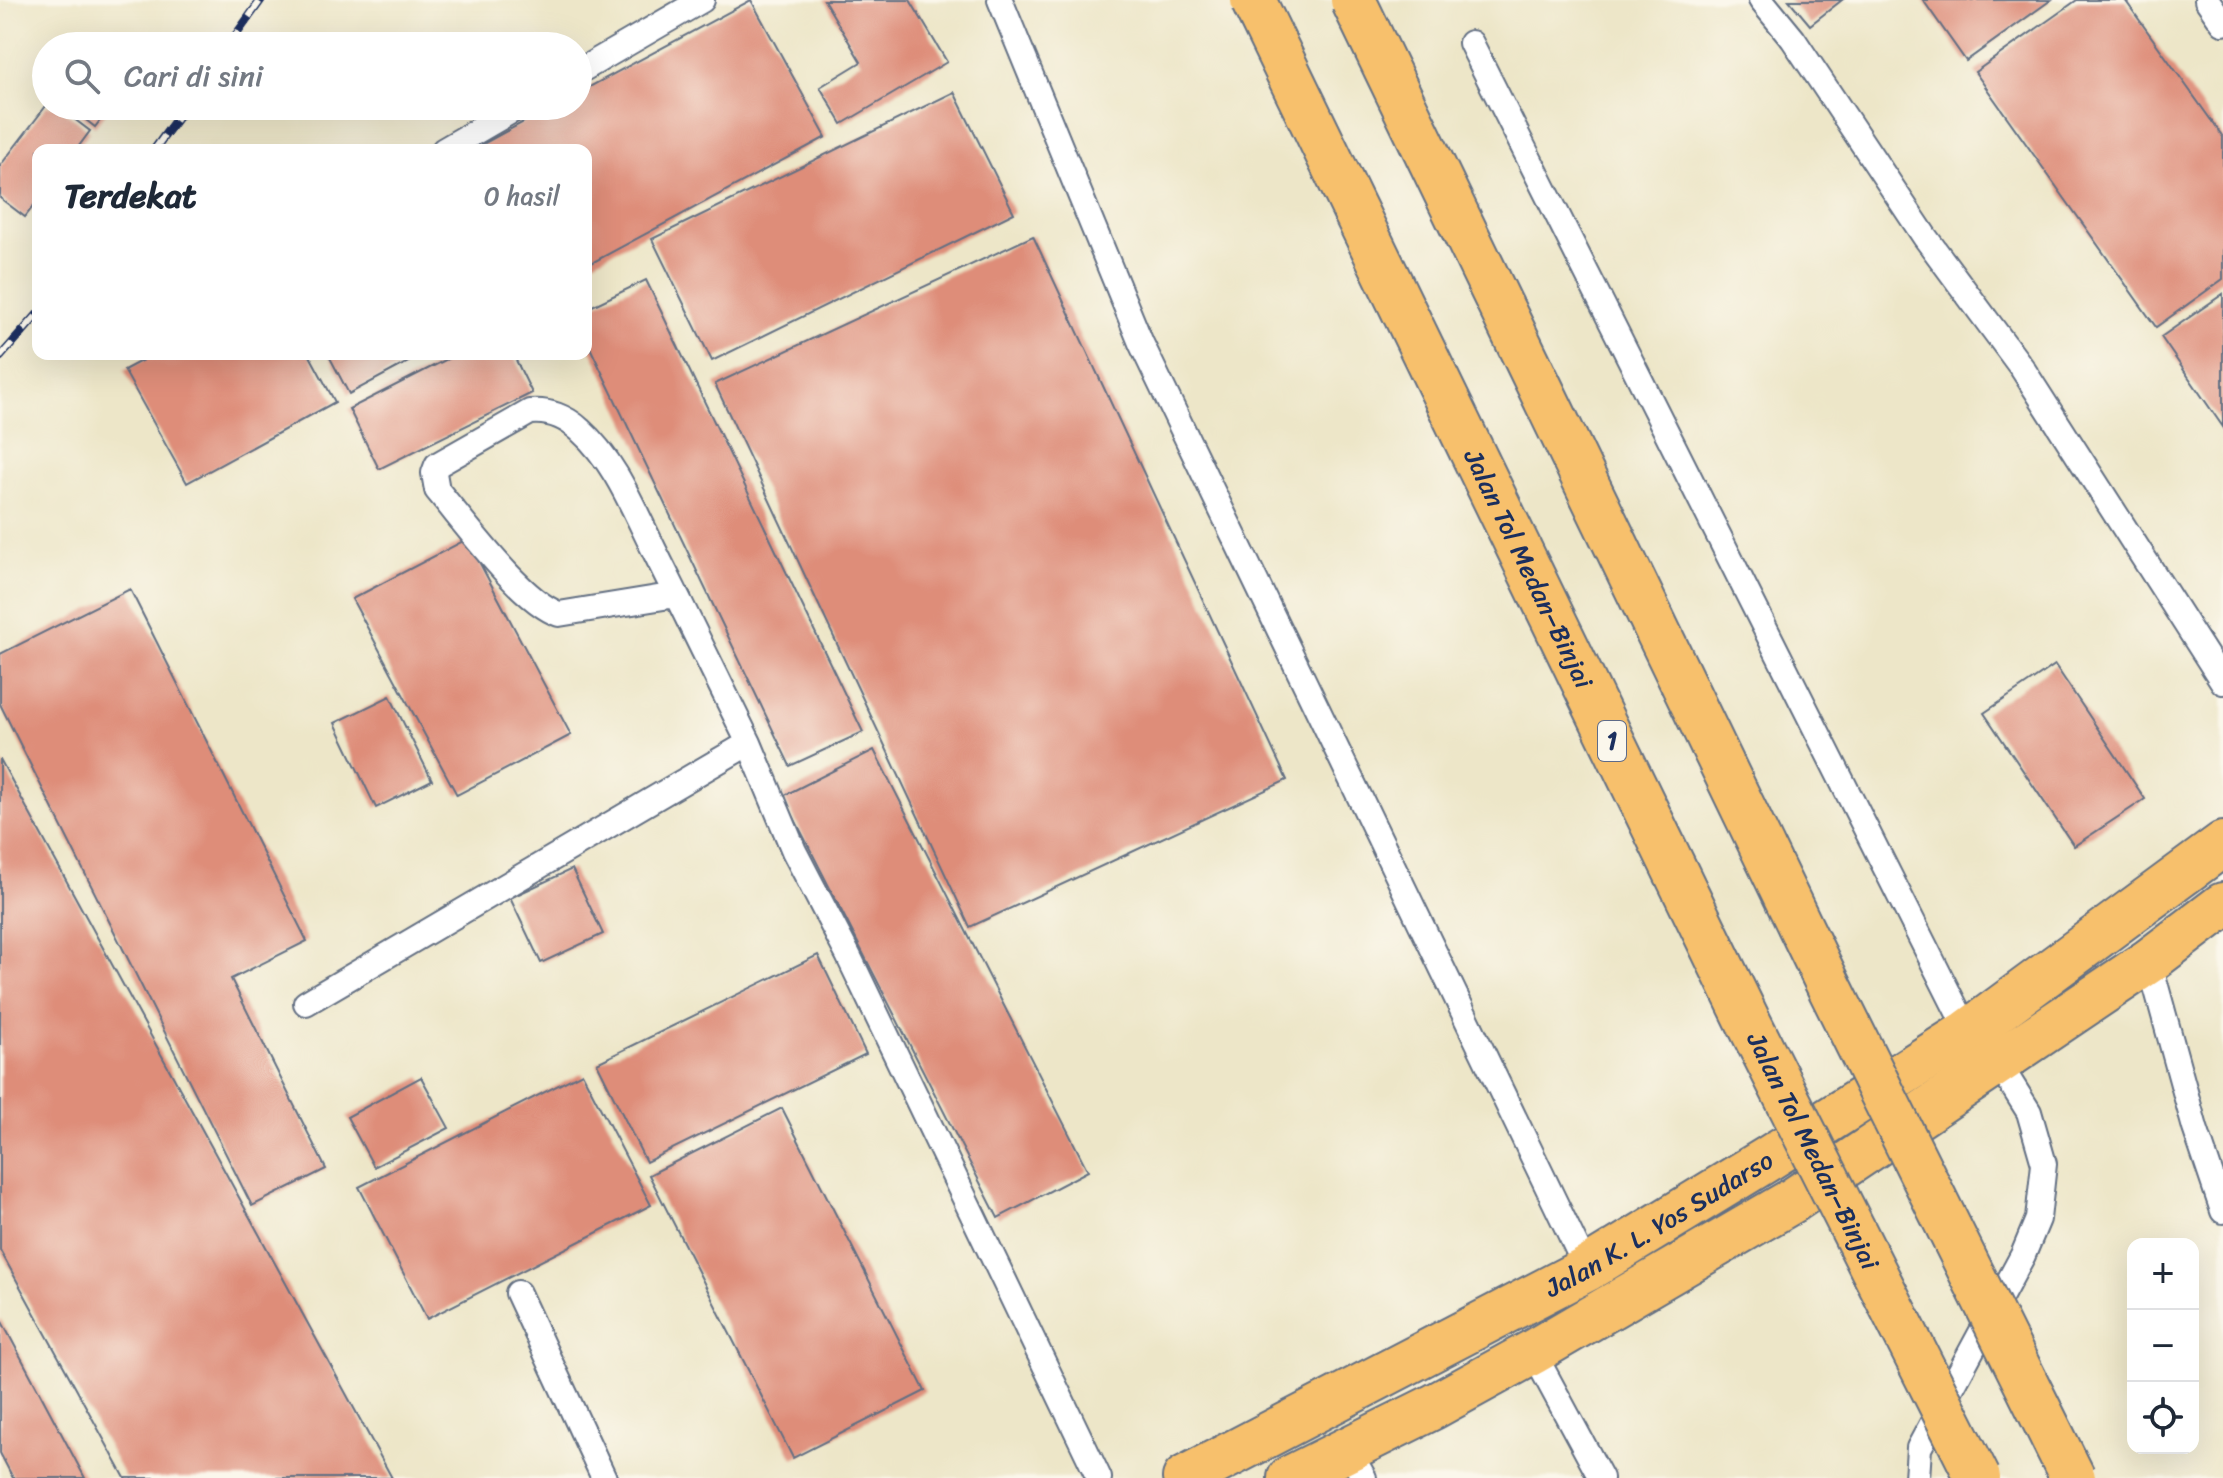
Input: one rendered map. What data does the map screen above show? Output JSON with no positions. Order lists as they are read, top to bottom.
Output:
{
  "streets": {
    "highway": ["Jalan Tol Medan–Binjai", "1", "Jalan K. L. Yos Sudarso"]
  },
  "page": {
    "search": "Cari di sini",
    "heading": ["Terdekat", "0 hasil"],
    "map_buttons": ["+", "−"]
  }
}
